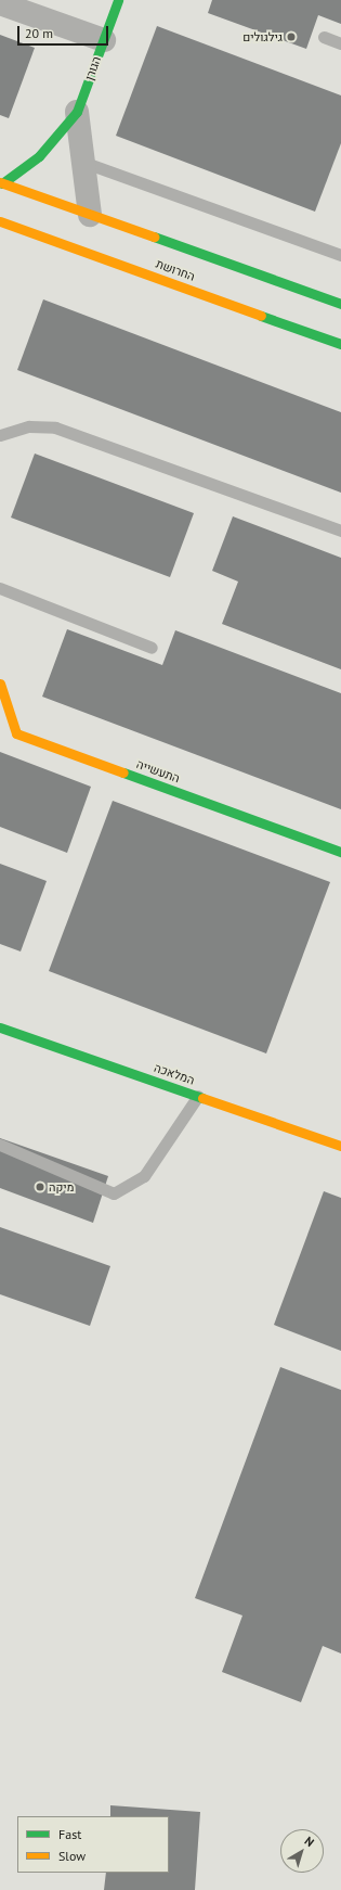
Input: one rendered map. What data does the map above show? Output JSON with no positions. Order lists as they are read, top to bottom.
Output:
{
  "streets": {
    "street": [
      "הגורן",
      "החרושת",
      "התעשייה",
      "המלאכה"
    ]
  },
  "crossings": [
    ["הגורן", "החרושת"]
  ],
  "places": ["גילגולים", "מיקה"],
  "legend": ["Fast", "Slow"],
  "scale_bar": "20 m",
  "north": "top right"
}
